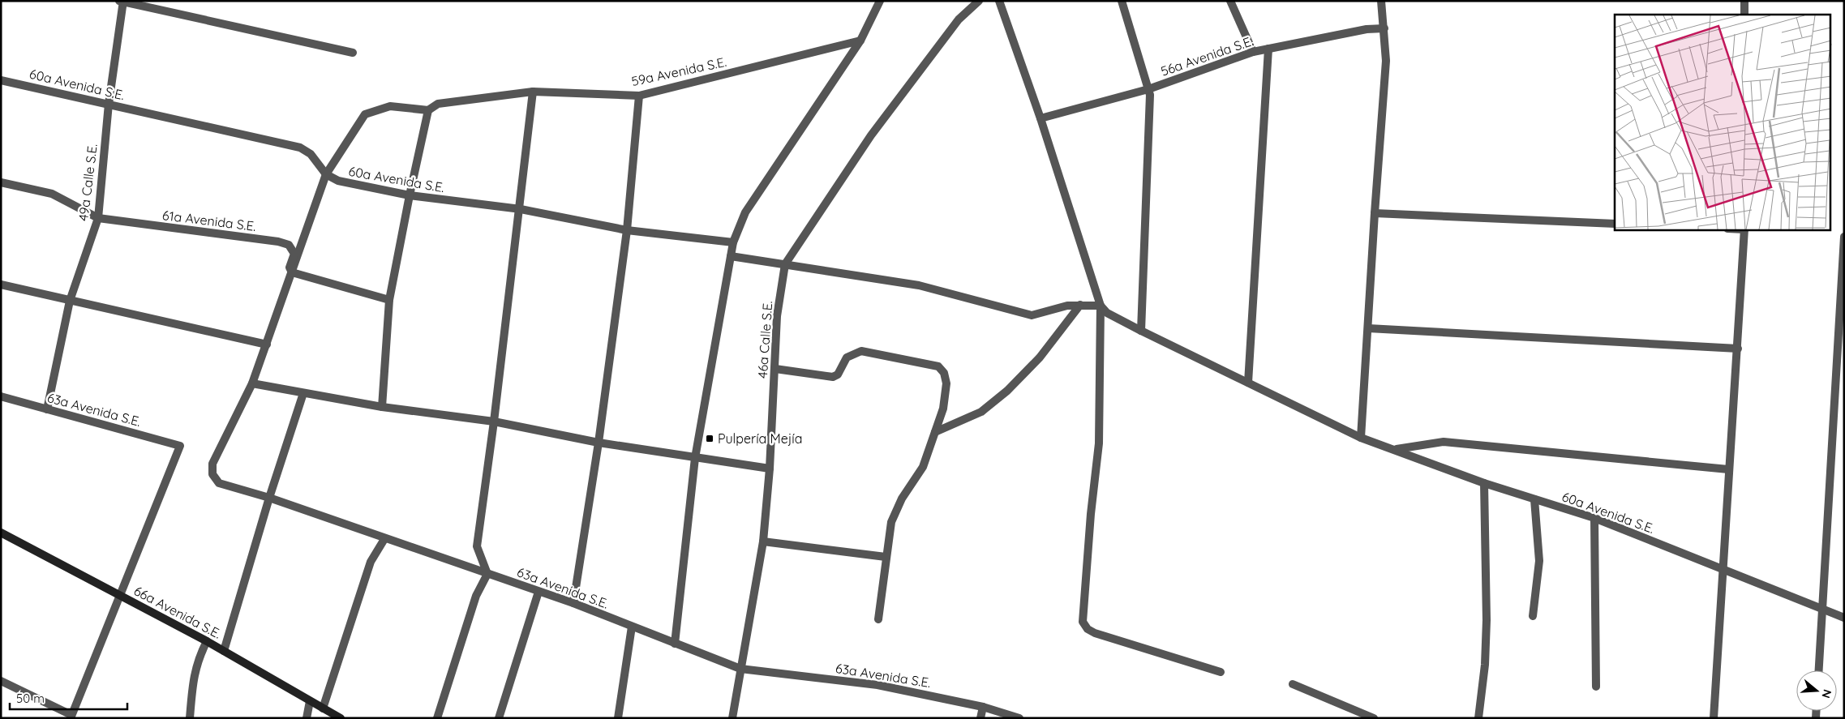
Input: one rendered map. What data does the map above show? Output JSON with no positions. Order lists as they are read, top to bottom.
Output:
{
  "streets": {
    "street": [
      "56a Avenida S.E.",
      "59a Avenida S.E.",
      "60a Avenida S.E.",
      "49a Calle S.E.",
      "61a Avenida S.E.",
      "46a Calle S.E.",
      "63a Avenida S.E.",
      "66a Avenida S.E."
    ]
  },
  "crossings": [
    ["60a Avenida S.E.", "49a Calle S.E."],
    ["49a Calle S.E.", "61a Avenida S.E."],
    ["49a Calle S.E.", "63a Avenida S.E."],
    ["61a Avenida S.E.", "63a Avenida S.E."],
    ["46a Calle S.E.", "63a Avenida S.E."],
    ["63a Avenida S.E.", "66a Avenida S.E."]
  ],
  "places": {
    "transit": ["Pulpería Mejía"]
  },
  "scale_bar": "50 m",
  "north": "right"
}
